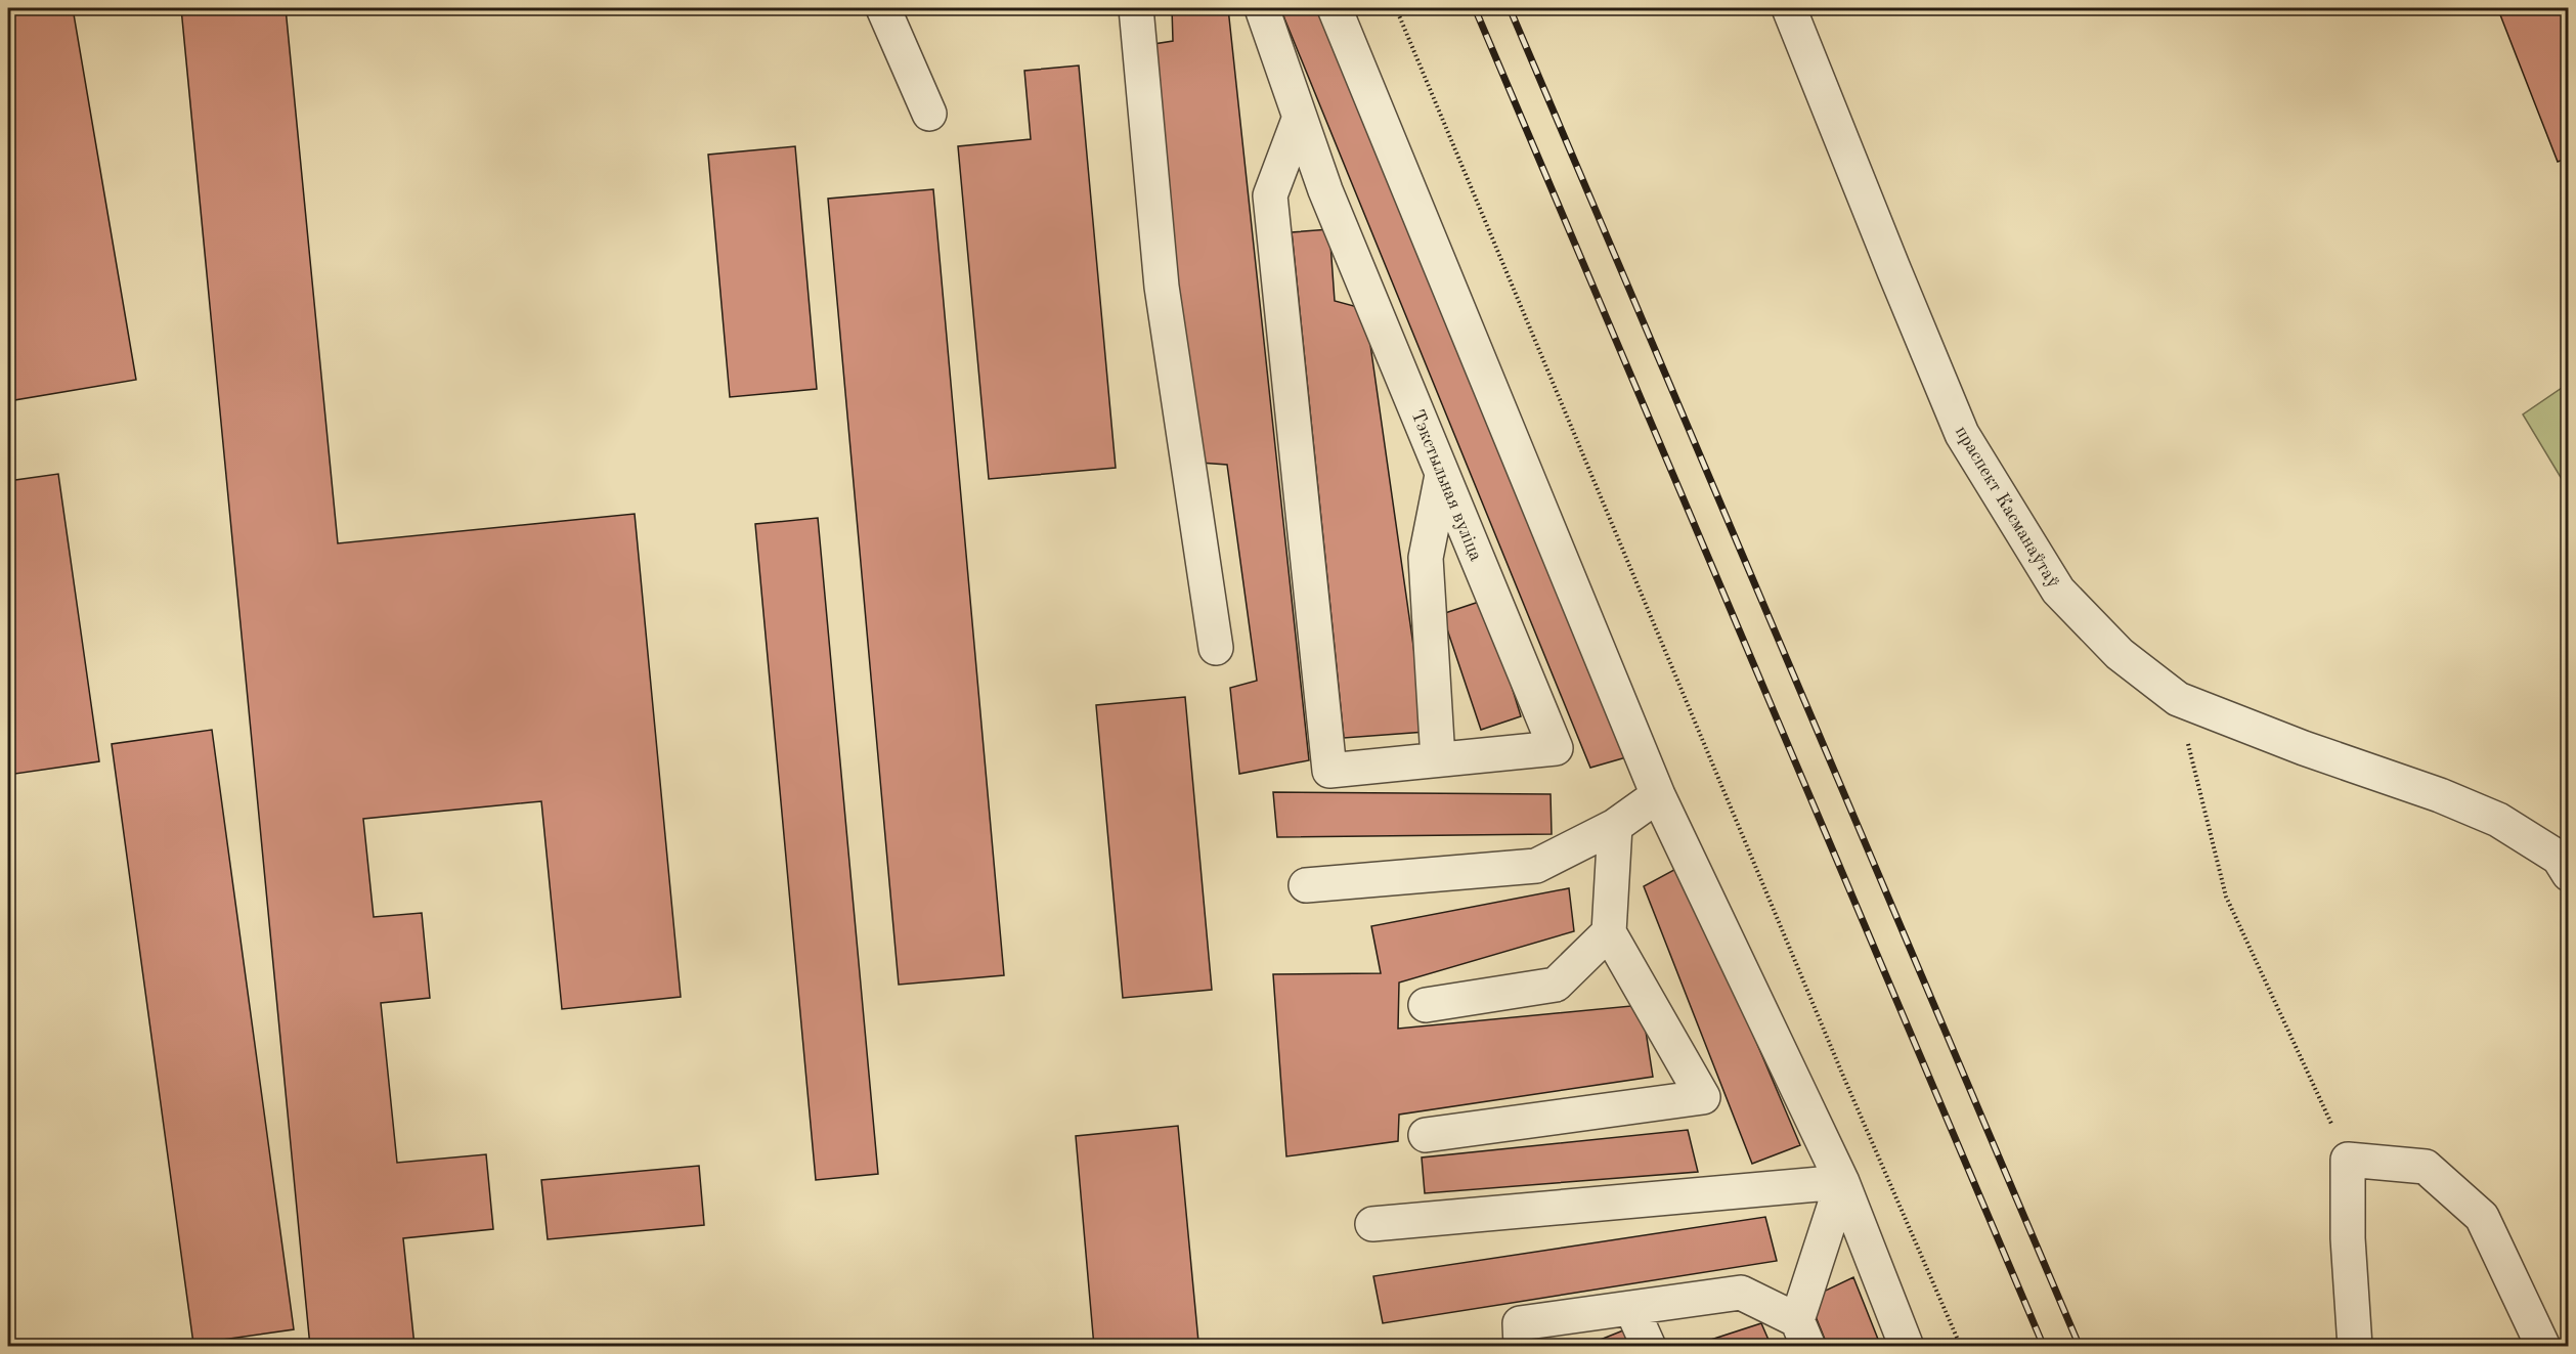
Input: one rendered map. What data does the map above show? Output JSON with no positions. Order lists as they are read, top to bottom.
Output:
{
  "streets": {
    "street": ["Тэкстыльная вуліца", "праспект Касманаўтаў"]
  }
}
